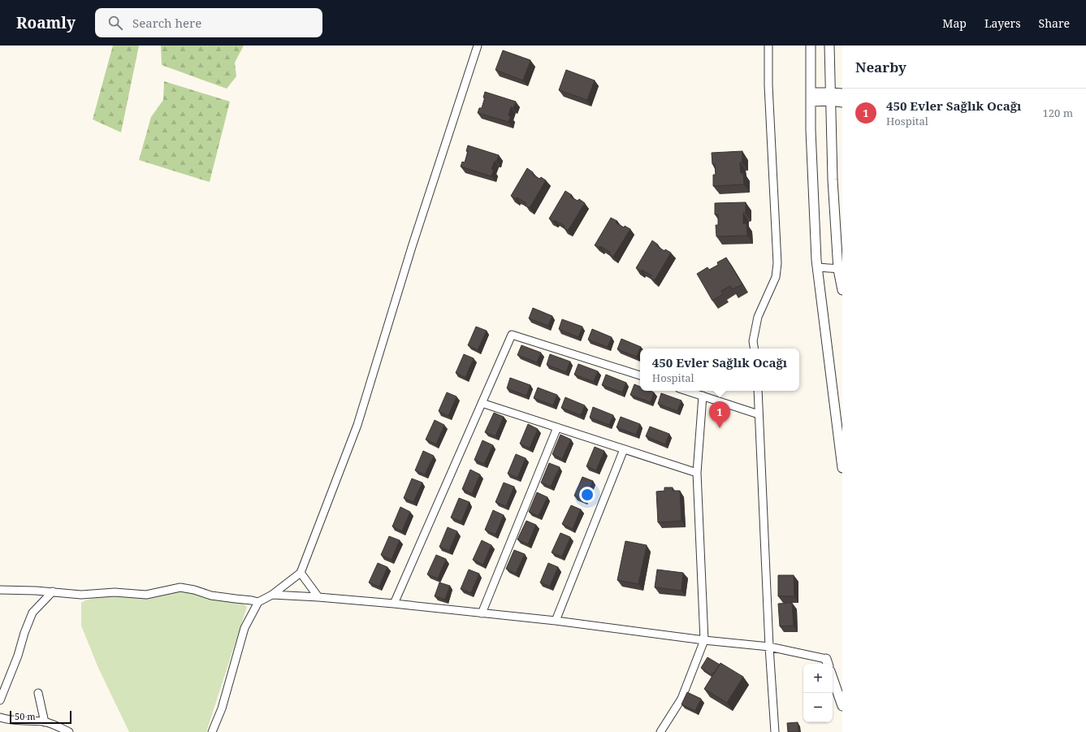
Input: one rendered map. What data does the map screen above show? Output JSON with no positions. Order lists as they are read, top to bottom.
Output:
{
  "scale_bar": "50 m",
  "page": {
    "header": "Roamly",
    "search": "Search here",
    "nav": ["Map", "Layers", "Share"],
    "heading": "Nearby",
    "list": [
      {
        "mark": "1",
        "name": "450 Evler Sağlık Ocağı",
        "note": "Hospital",
        "value": "120 m"
      }
    ],
    "popup": ["450 Evler Sağlık Ocağı", "Hospital"],
    "pins": "1",
    "map_buttons": ["+", "−"],
    "scale": "50 m"
  }
}
